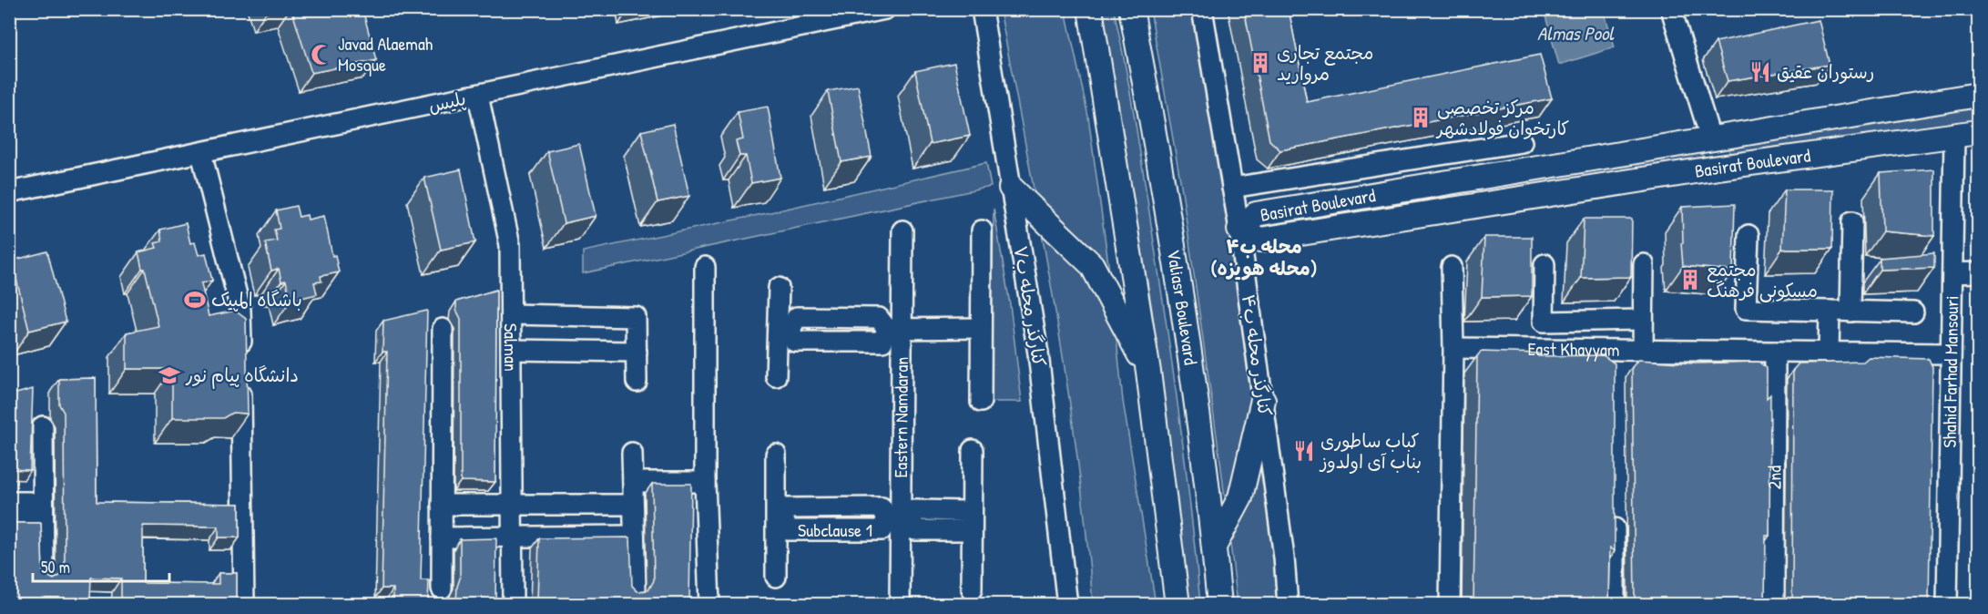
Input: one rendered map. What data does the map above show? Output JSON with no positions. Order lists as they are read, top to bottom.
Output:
{
  "streets": {
    "main road": ["Basirat Boulevard", "Valiasr Boulevard"],
    "street": [
      "پلیس",
      "کنارگذر محله ب۷",
      "Salman",
      "East Khayyam",
      "کنارگذر محله ب۴",
      "Shahid Farhad Mansouri",
      "Eastern Namdaran",
      "2nd",
      "Subclause 1"
    ]
  },
  "crossings": [
    ["پلیس", "Salman"],
    ["Basirat Boulevard", "کنارگذر محله ب۴"],
    ["Basirat Boulevard", "Shahid Farhad Mansouri"],
    ["East Khayyam", "Shahid Farhad Mansouri"],
    ["East Khayyam", "2nd"],
    ["Eastern Namdaran", "Subclause 1"]
  ],
  "districts": ["محله ب۴ (محله هویزه)"],
  "water": ["Almas Pool"],
  "places": {
    "mosque": ["Javad Alaemah Mosque"],
    "building": ["مجتمع تجاری مروارید", "مرکز تخصصی کارتخوان فولادشهر", "مجتمع مسکونی فرهنگ"],
    "restaurant": ["رستوران عقیق", "کباب ساطوری بناب آی اولدوز"],
    "sports": ["باشگاه المپیک"],
    "school or university": ["دانشگاه پیام نور"]
  },
  "scale_bar": "50 m"
}
